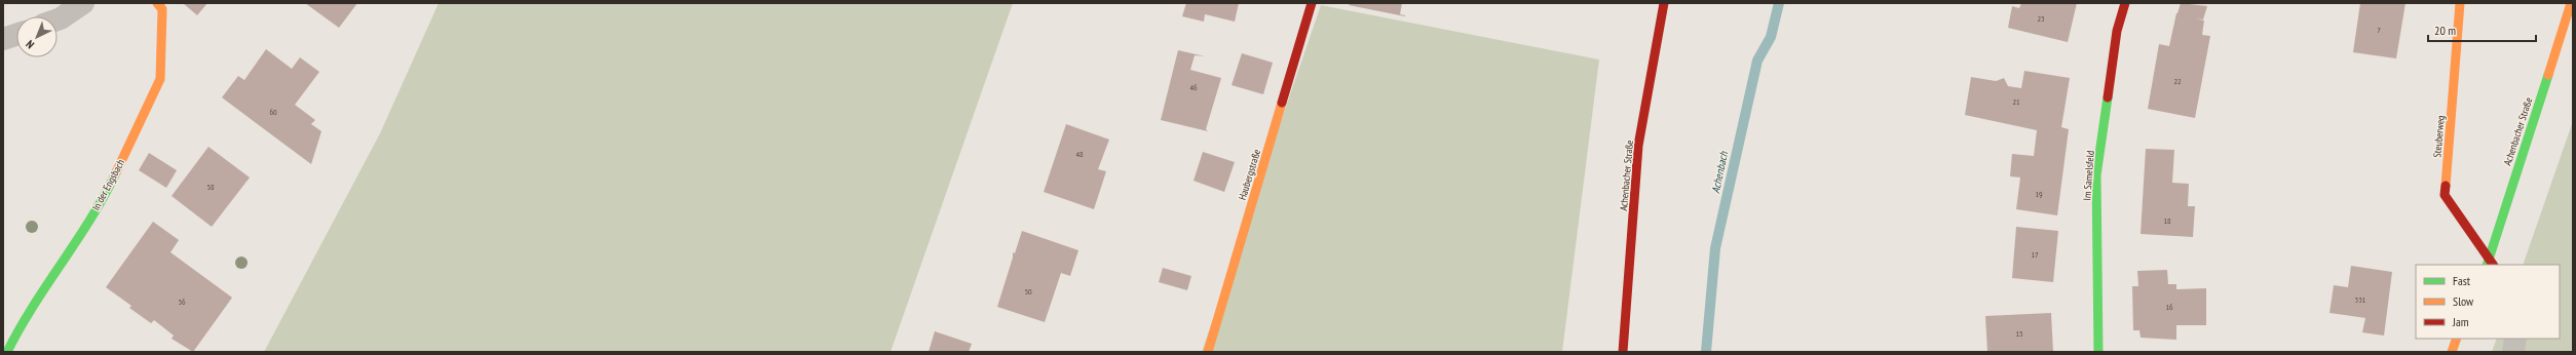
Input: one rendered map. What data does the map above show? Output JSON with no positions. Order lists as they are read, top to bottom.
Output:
{
  "streets": {
    "street": [
      "Achenbacher Straße",
      "Steuberweg",
      "Haubergstraße",
      "Im Samelsfeld",
      "In der Engsbach"
    ]
  },
  "crossings": [
    ["Achenbacher Straße", "Steuberweg"]
  ],
  "water": ["Achenbach"],
  "house_numbers": [
    "23",
    "7",
    "22",
    "46",
    "21",
    "60",
    "48",
    "58",
    "19",
    "18",
    "17",
    "50",
    "331",
    "56",
    "16",
    "15"
  ],
  "legend": ["Fast", "Slow", "Jam"],
  "scale_bar": "20 m",
  "north": "bottom left"
}
